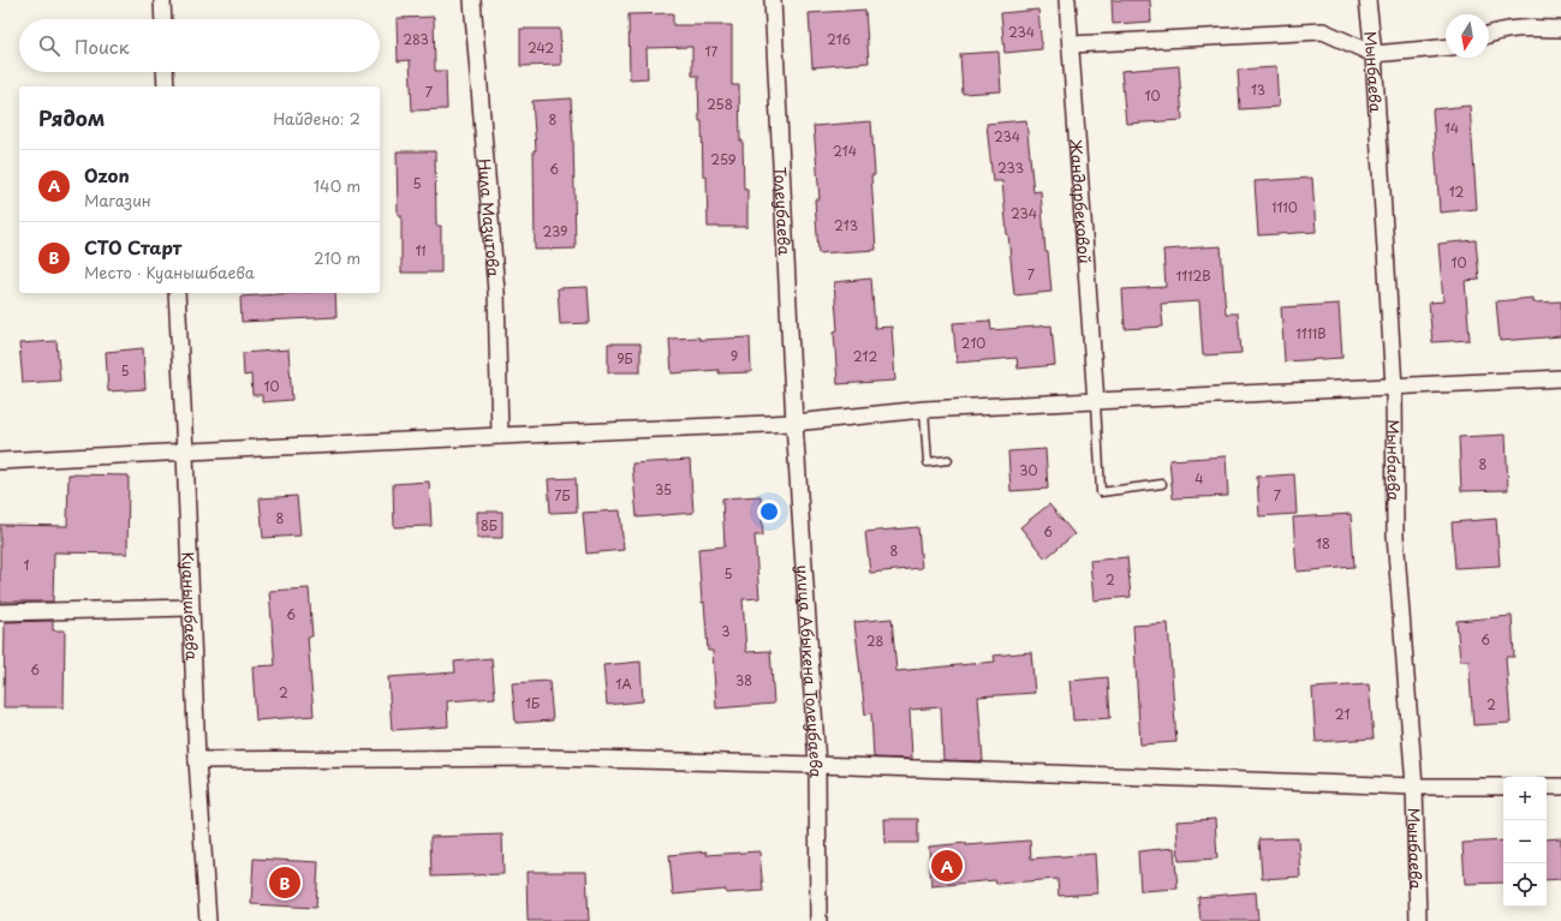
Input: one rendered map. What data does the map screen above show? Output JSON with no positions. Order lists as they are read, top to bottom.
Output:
{
  "streets": {
    "street": [
      "Мынбаева",
      "Жандарбековой",
      "Толеубаева",
      "Нила Мазитова",
      "Куанышбаева",
      "улица Абыкена Толеубаева"
    ]
  },
  "crossings": [
    ["Толеубаева", "улица Абыкена Толеубаева"]
  ],
  "house_numbers": [
    "234",
    "283",
    "216",
    "242",
    "17",
    "13",
    "7",
    "10",
    "258",
    "8",
    "14",
    "234",
    "214",
    "259",
    "233",
    "6",
    "5",
    "12",
    "1110",
    "234",
    "213",
    "239",
    "11",
    "10",
    "7",
    "1112В",
    "1111В",
    "210",
    "9",
    "212",
    "9Б",
    "5",
    "10",
    "8",
    "30",
    "4",
    "35",
    "7Б",
    "7",
    "8",
    "8Б",
    "6",
    "18",
    "8",
    "1",
    "5",
    "2",
    "6",
    "3",
    "6",
    "28",
    "6",
    "38",
    "1А",
    "2",
    "1Б",
    "2",
    "21"
  ],
  "north": "bottom",
  "page": {
    "search": "Поиск",
    "heading": ["Рядом", "Найдено: 2"],
    "list": [
      {
        "mark": "A",
        "name": "Ozon",
        "note": "Магазин",
        "value": "140 m"
      },
      {
        "mark": "B",
        "name": "СТО Старт",
        "note": "Место · Куанышбаева",
        "value": "210 m"
      }
    ],
    "map_buttons": ["+", "−"],
    "pins": ["A", "B"]
  }
}
